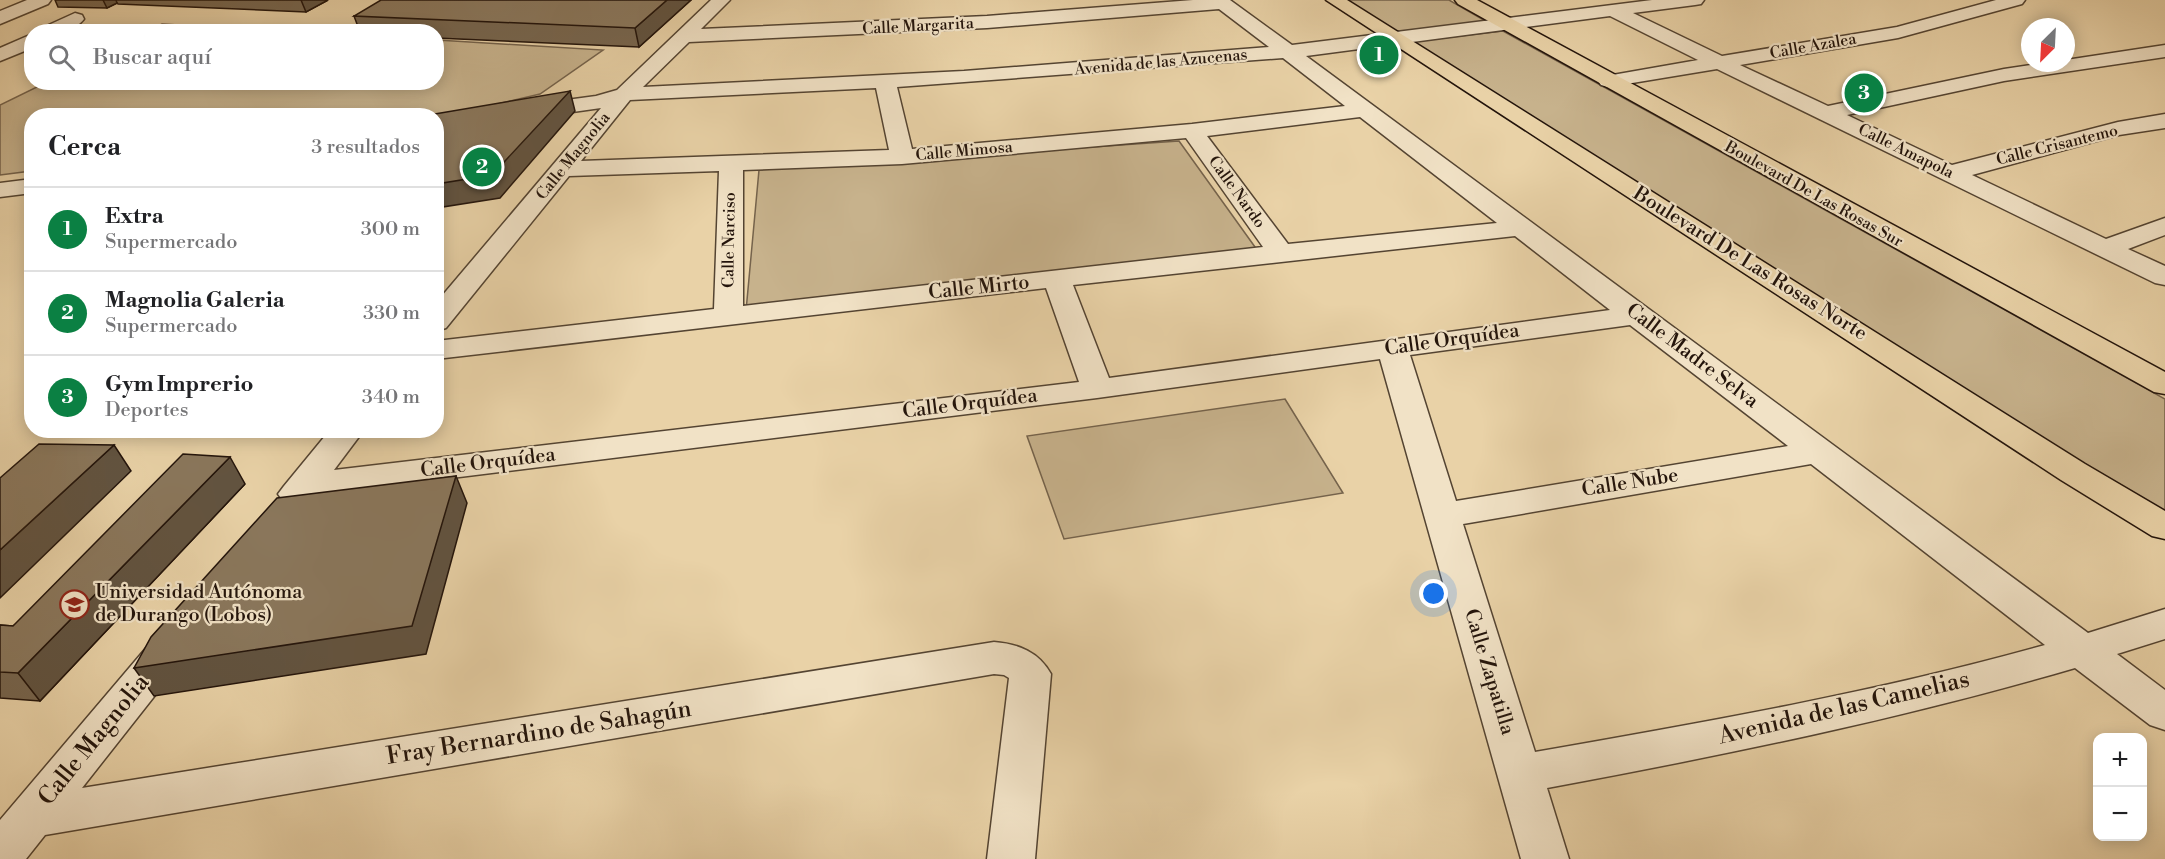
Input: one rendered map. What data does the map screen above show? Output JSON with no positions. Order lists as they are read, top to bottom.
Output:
{
  "streets": {
    "main road": ["Boulevard De Las Rosas Sur", "Boulevard De Las Rosas Norte"],
    "street": [
      "Calle Margarita",
      "Calle Azalea",
      "Avenida de las Azucenas",
      "Calle Crisantemo",
      "Calle Mimosa",
      "Calle Amapola",
      "Calle Magnolia",
      "Calle Nardo",
      "Calle Narciso",
      "Calle Mirto",
      "Calle Orquídea",
      "Calle Madre Selva",
      "Calle Nube",
      "Calle Zapatilla",
      "Avenida de las Camelias",
      "Fray Bernardino de Sahagún"
    ]
  },
  "crossings": [
    ["Calle Margarita", "Calle Magnolia"],
    ["Calle Margarita", "Calle Madre Selva"],
    ["Calle Azalea", "Calle Amapola"],
    ["Calle Azalea", "Boulevard De Las Rosas Sur"],
    ["Avenida de las Azucenas", "Calle Amapola"],
    ["Avenida de las Azucenas", "Calle Magnolia"],
    ["Avenida de las Azucenas", "Boulevard De Las Rosas Sur"],
    ["Avenida de las Azucenas", "Boulevard De Las Rosas Norte"],
    ["Avenida de las Azucenas", "Calle Madre Selva"],
    ["Calle Crisantemo", "Calle Amapola"],
    ["Calle Mimosa", "Calle Magnolia"],
    ["Calle Mimosa", "Calle Nardo"],
    ["Calle Mimosa", "Calle Narciso"],
    ["Calle Mimosa", "Calle Madre Selva"],
    ["Calle Magnolia", "Fray Bernardino de Sahagún"],
    ["Calle Nardo", "Calle Mirto"],
    ["Calle Narciso", "Calle Mirto"],
    ["Calle Mirto", "Calle Madre Selva"],
    ["Calle Orquídea", "Calle Madre Selva"],
    ["Calle Orquídea", "Calle Zapatilla"],
    ["Calle Madre Selva", "Calle Nube"],
    ["Calle Madre Selva", "Avenida de las Camelias"],
    ["Calle Nube", "Calle Zapatilla"],
    ["Calle Zapatilla", "Avenida de las Camelias"]
  ],
  "places": {
    "school or university": ["Universidad Autónoma de Durango (Lobos)"]
  },
  "north": "bottom left",
  "page": {
    "search": "Buscar aquí",
    "pins": ["1", "3", "2"],
    "heading": ["Cerca", "3 resultados"],
    "list": [
      {
        "mark": "1",
        "name": "Extra",
        "note": "Supermercado",
        "value": "300 m"
      },
      {
        "mark": "2",
        "name": "Magnolia Galeria",
        "note": "Supermercado",
        "value": "330 m"
      },
      {
        "mark": "3",
        "name": "Gym Imprerio",
        "note": "Deportes",
        "value": "340 m"
      }
    ],
    "map_buttons": ["+", "−"]
  }
}
